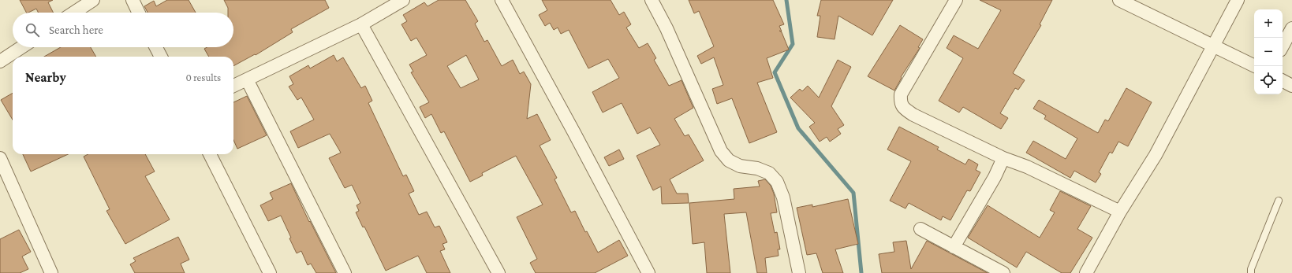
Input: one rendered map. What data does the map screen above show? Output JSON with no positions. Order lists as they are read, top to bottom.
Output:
{
  "page": {
    "map_buttons": ["+", "−"],
    "search": "Search here",
    "heading": ["Nearby", "0 results"]
  }
}
